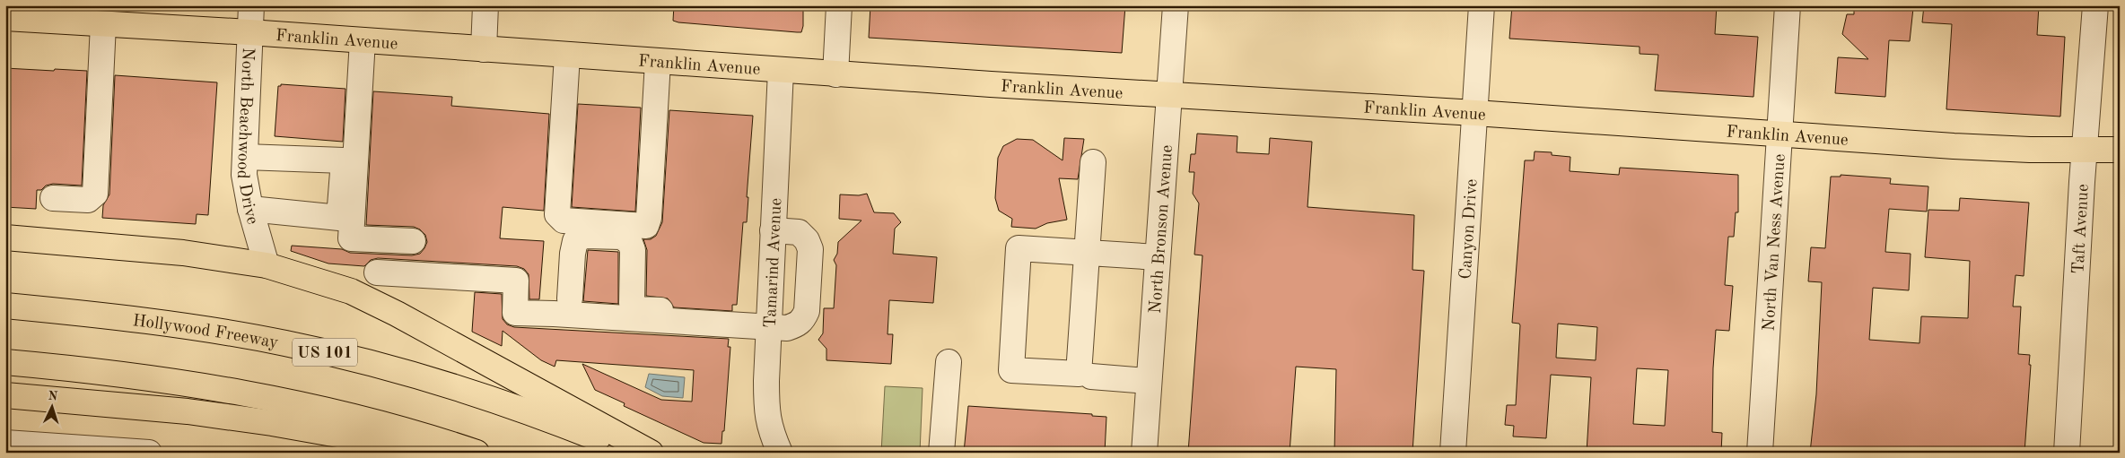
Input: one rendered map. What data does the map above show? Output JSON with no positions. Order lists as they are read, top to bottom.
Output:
{
  "streets": {
    "main road": ["Franklin Avenue", "Hollywood Freeway", "US 101"],
    "street": [
      "North Beachwood Drive",
      "North Bronson Avenue",
      "Canyon Drive",
      "Taft Avenue",
      "North Van Ness Avenue",
      "Tamarind Avenue"
    ]
  },
  "crossings": [
    ["Franklin Avenue", "North Beachwood Drive"],
    ["Franklin Avenue", "North Bronson Avenue"],
    ["Franklin Avenue", "Canyon Drive"],
    ["Franklin Avenue", "Taft Avenue"],
    ["Franklin Avenue", "North Van Ness Avenue"],
    ["Franklin Avenue", "Tamarind Avenue"]
  ],
  "north": "top"
}
